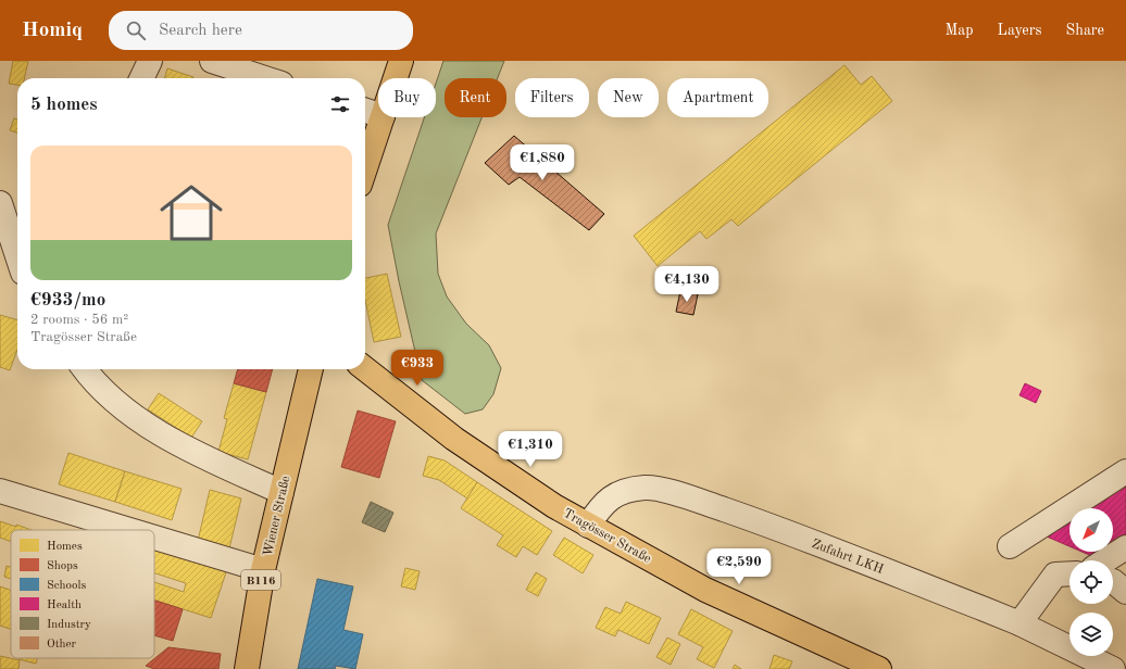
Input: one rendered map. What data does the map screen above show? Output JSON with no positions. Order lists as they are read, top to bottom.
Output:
{
  "streets": {
    "main road": ["Wiener Straße", "Tragösser Straße", "B116"],
    "street": ["Zufahrt LKH"]
  },
  "crossings": [
    ["Tragösser Straße", "Zufahrt LKH"]
  ],
  "legend": [
    "Homes",
    "Shops",
    "Schools",
    "Health",
    "Industry",
    "Other"
  ],
  "north": "bottom left",
  "page": {
    "header": "Homiq",
    "search": "Search here",
    "nav": ["Map", "Layers", "Share"],
    "chip": [
      "Buy",
      "Rent",
      "Filters",
      "New",
      "Apartment"
    ],
    "heading": "5 homes",
    "list": [
      {
        "name": "€933/mo",
        "note": "2 rooms · 56 m² · Tragösser Straße"
      }
    ],
    "price": [
      "€1,880",
      "€4,130",
      "€933",
      "€1,310",
      "€2,590"
    ]
  }
}
